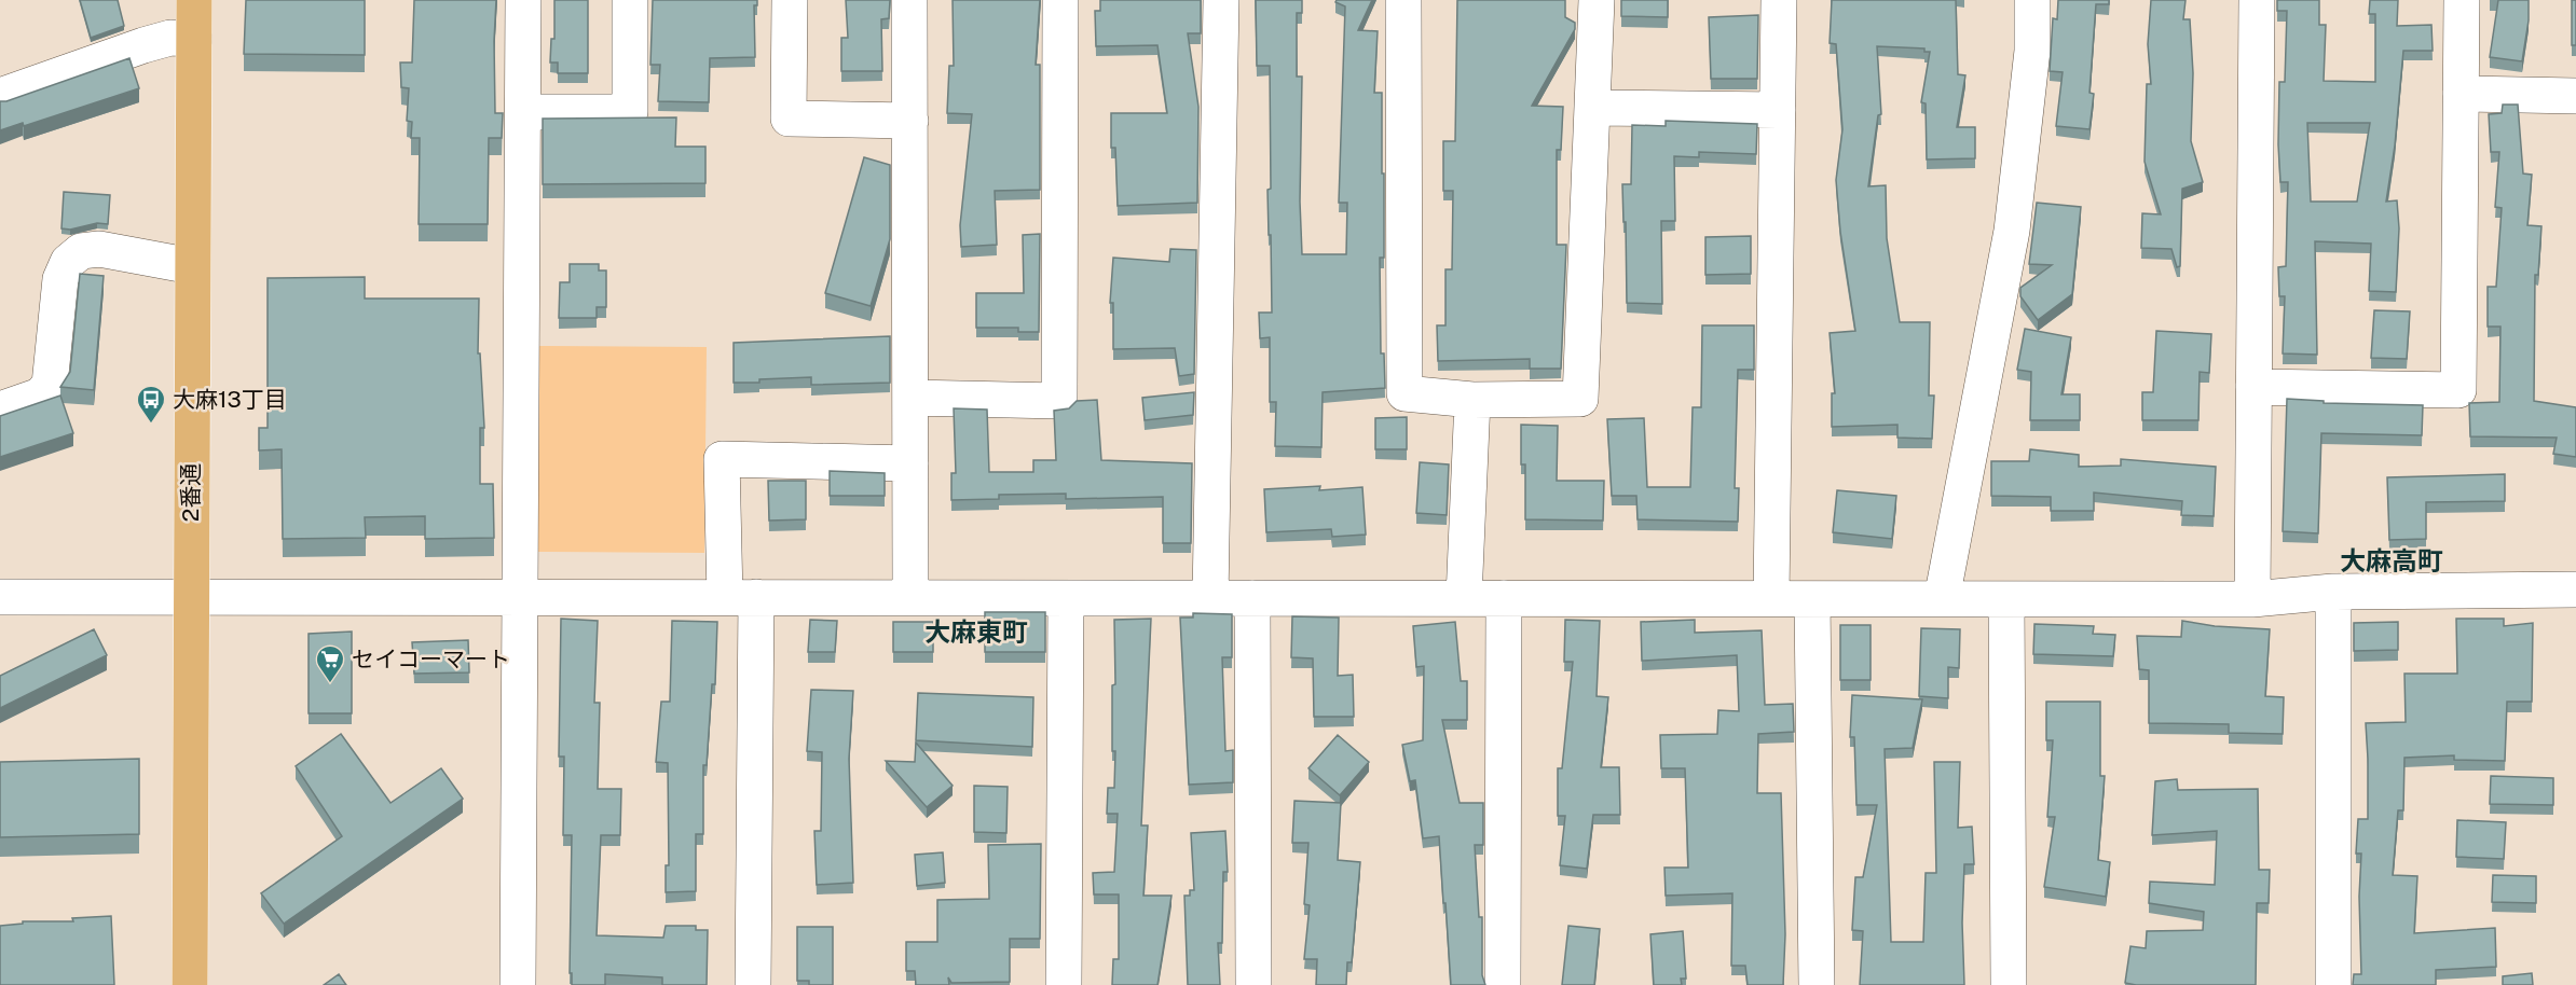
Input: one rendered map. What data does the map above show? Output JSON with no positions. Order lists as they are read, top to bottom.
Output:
{
  "streets": {
    "main road": ["2番通"]
  },
  "districts": ["大麻高町", "大麻東町"],
  "places": {
    "bus stop": ["大麻13丁目"],
    "supermarket": ["セイコーマート"]
  }
}
